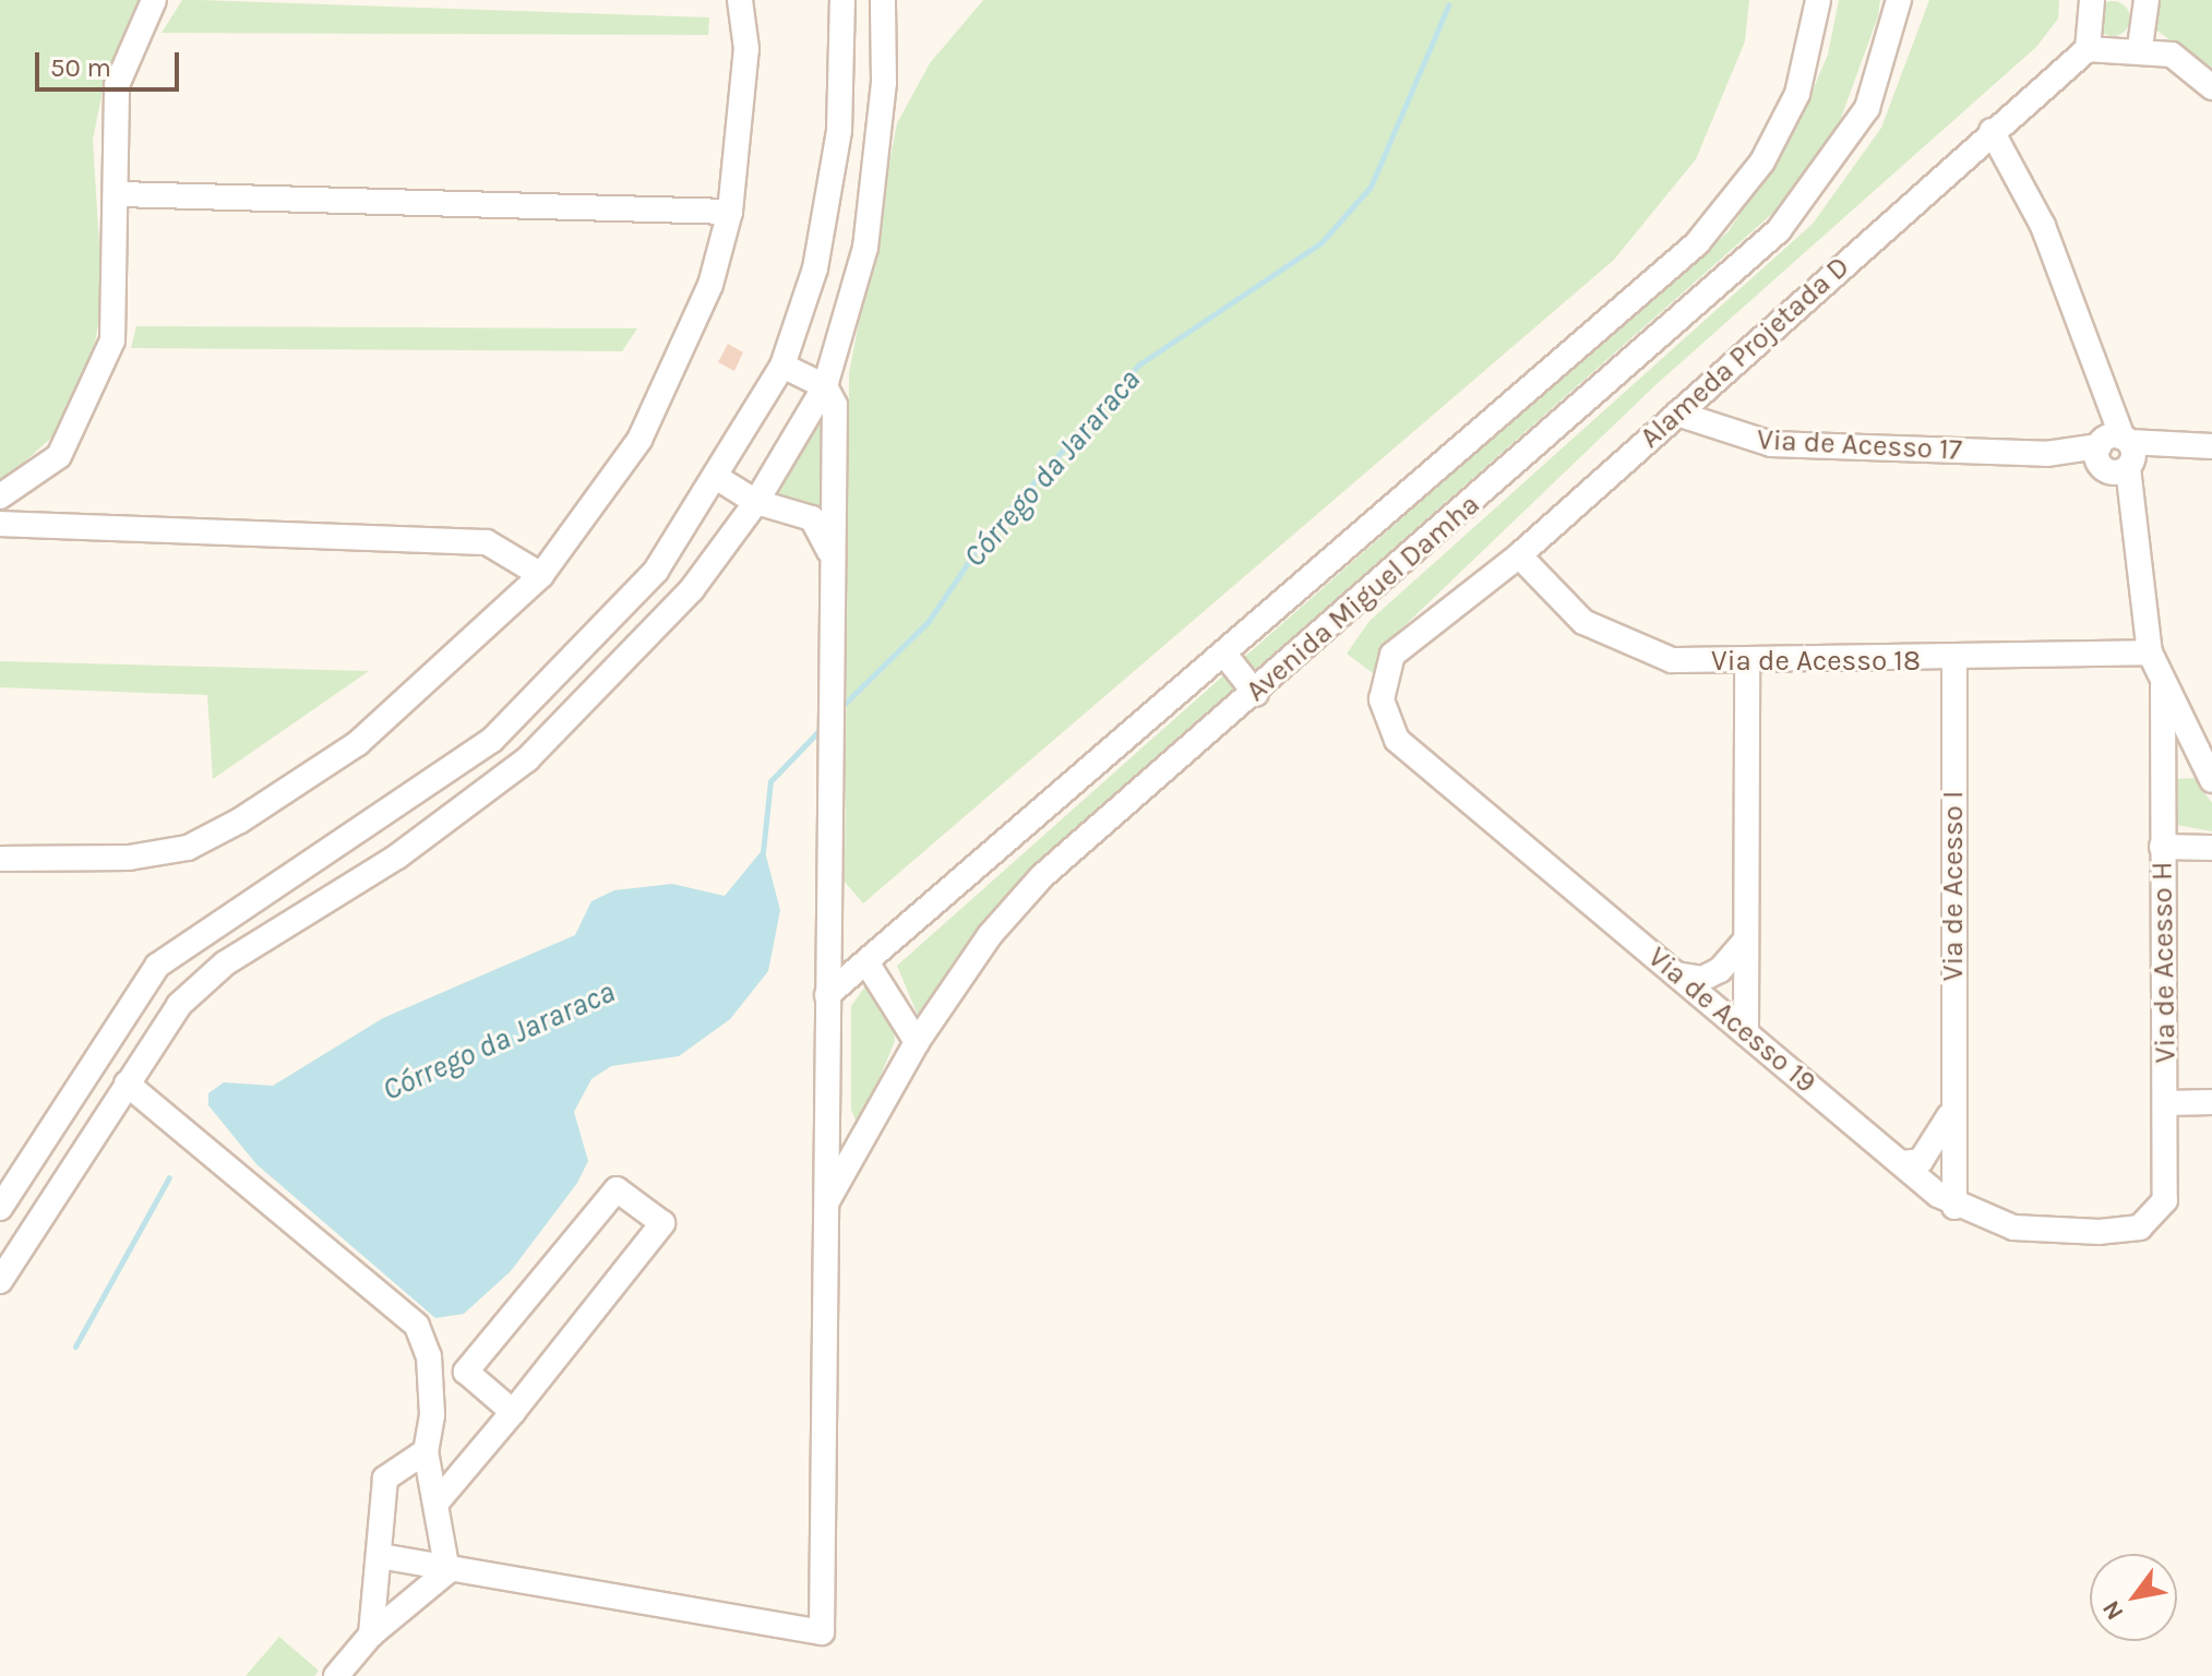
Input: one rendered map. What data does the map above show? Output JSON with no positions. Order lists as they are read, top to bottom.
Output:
{
  "streets": {
    "street": [
      "Alameda Projetada D",
      "Via de Acesso 17",
      "Avenida Miguel Damha",
      "Via de Acesso 18",
      "Via de Acesso I",
      "Via de Acesso H",
      "Via de Acesso 19"
    ]
  },
  "crossings": [
    ["Alameda Projetada D", "Via de Acesso 17"],
    ["Alameda Projetada D", "Via de Acesso 18"],
    ["Alameda Projetada D", "Via de Acesso 19"],
    ["Via de Acesso 18", "Via de Acesso I"],
    ["Via de Acesso I", "Via de Acesso 19"],
    ["Via de Acesso H", "Via de Acesso 19"]
  ],
  "water": ["Córrego da Jararaca"],
  "scale_bar": "50 m",
  "north": "bottom left"
}
